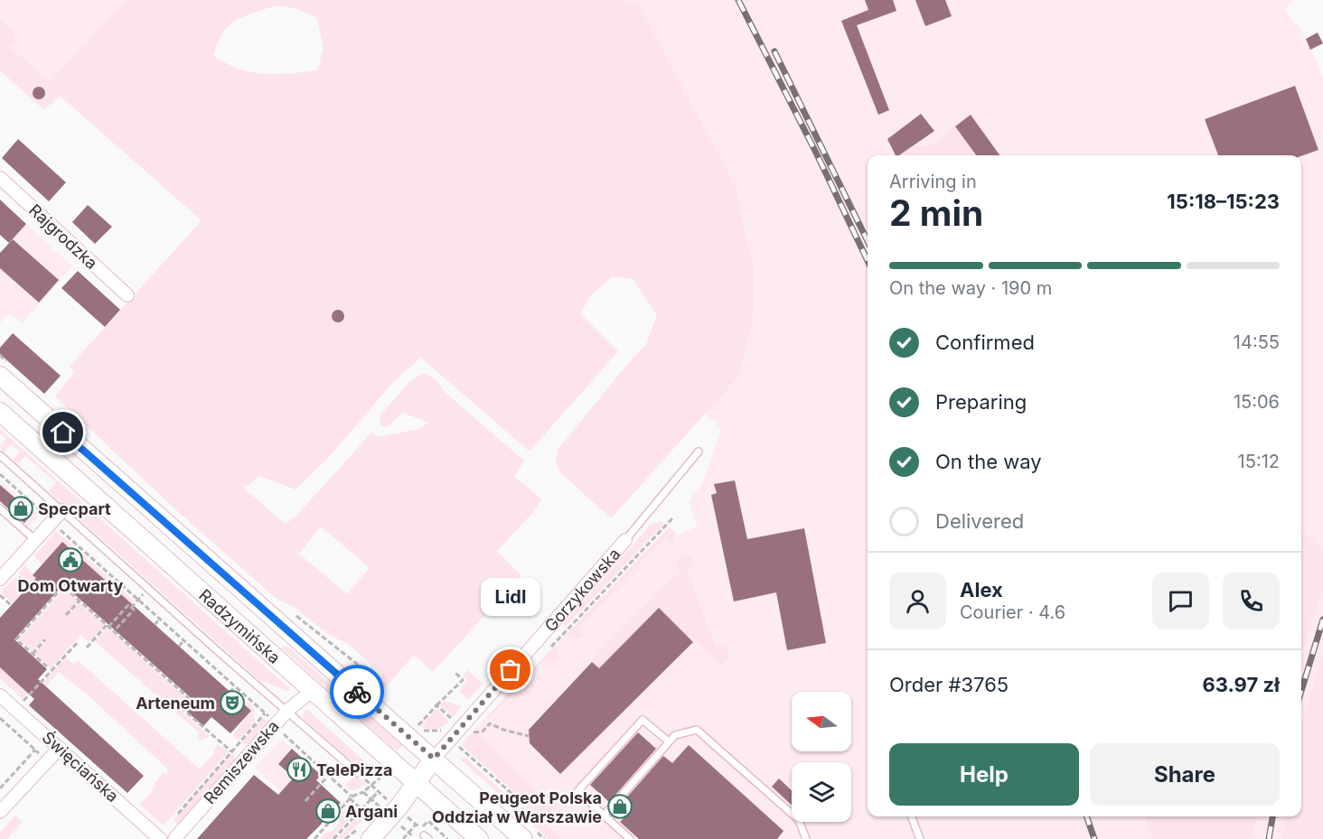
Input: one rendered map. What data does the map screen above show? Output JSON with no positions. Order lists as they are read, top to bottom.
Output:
{
  "streets": {
    "main road": ["Gorzykowska", "Radzymińska"],
    "street": ["Rajgrodzka", "Remiszewska", "Święciańska"]
  },
  "crossings": [
    ["Gorzykowska", "Radzymińska"],
    ["Radzymińska", "Remiszewska"]
  ],
  "places": {
    "shop": ["Specpart", "Peugeot Polska Oddział w Warszawie", "Argani"],
    "public building": ["Dom Otwarty"],
    "other": ["Lidl"],
    "theatre": ["Arteneum"],
    "restaurant": ["TelePizza"]
  },
  "north": "left",
  "page": {
    "heading": ["2 min", "Arriving in", "15:18–15:23"],
    "panel": [
      "Alex",
      "Courier · 4.6",
      "Order #3765",
      "63.97 zł"
    ],
    "bar": "On the way · 190 m",
    "list": [
      ["Confirmed", "14:55"],
      ["Preparing", "15:06"],
      ["On the way", "15:12"],
      "Delivered"
    ],
    "bubble": "Lidl",
    "buttons": ["Help", "Share"]
  }
}
